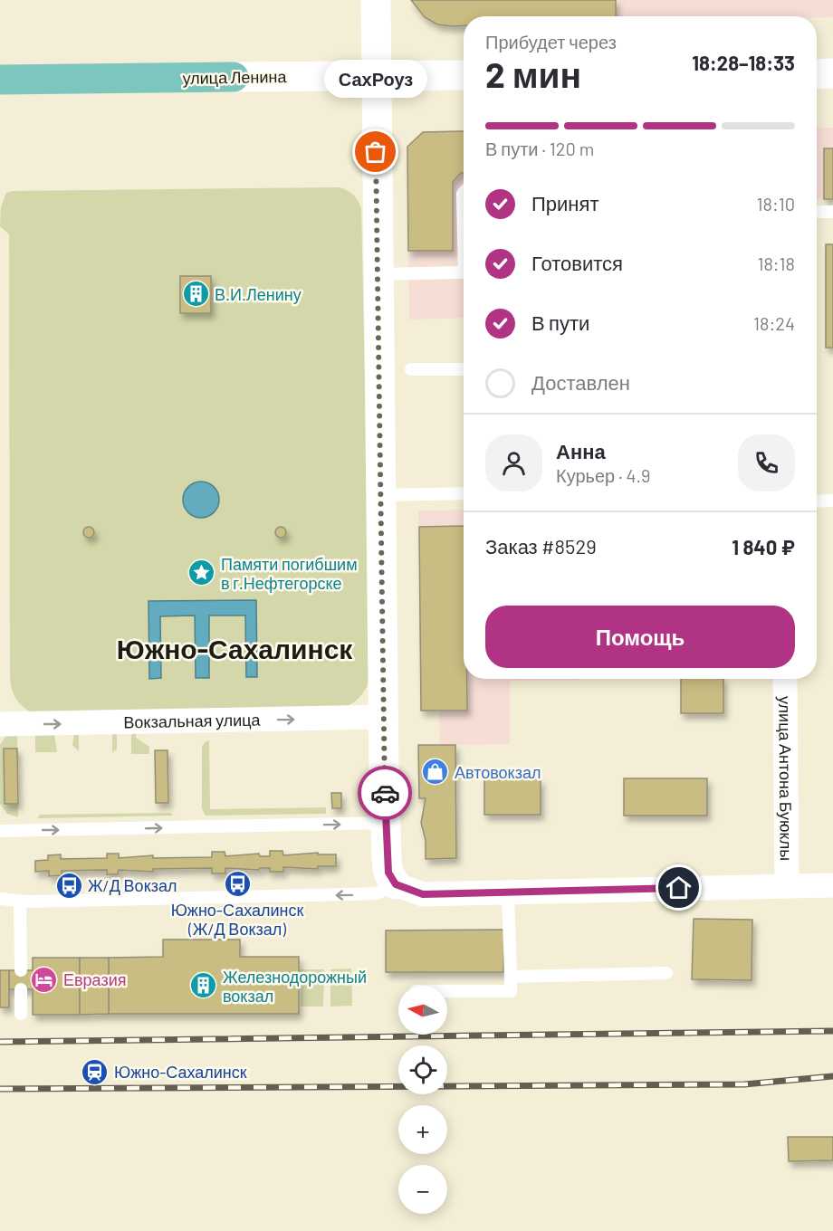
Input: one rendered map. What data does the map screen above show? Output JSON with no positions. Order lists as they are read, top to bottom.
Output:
{
  "streets": {
    "main road": ["улица Ленина"],
    "street": ["Вокзальная улица", "улица Антона Буюклы"]
  },
  "one_way": ["Вокзальная улица"],
  "districts": ["Южно-Сахалинск"],
  "places": {
    "other": ["СахРоуз"],
    "building": ["В.И.Ленину", "Железнодорожный вокзал"],
    "place": ["Памяти погибшим в г.Нефтегорске"],
    "shop": ["Автовокзал"],
    "bus stop": ["Южно-Сахалинск (Ж/Д Вокзал)", "Ж/Д Вокзал"],
    "hotel": ["Евразия"],
    "station": ["Южно-Сахалинск"]
  },
  "north": "left",
  "page": {
    "heading": ["2 мин", "Прибудет через", "18:28–18:33"],
    "panel": [
      "Анна",
      "Курьер · 4.9",
      "Заказ #8529",
      "1 840 ₽"
    ],
    "bubble": "СахРоуз",
    "bar": "В пути · 120 m",
    "list": [
      ["Принят", "18:10"],
      ["Готовится", "18:18"],
      ["В пути", "18:24"],
      "Доставлен"
    ],
    "buttons": "Помощь",
    "map_buttons": ["+", "−"]
  }
}
